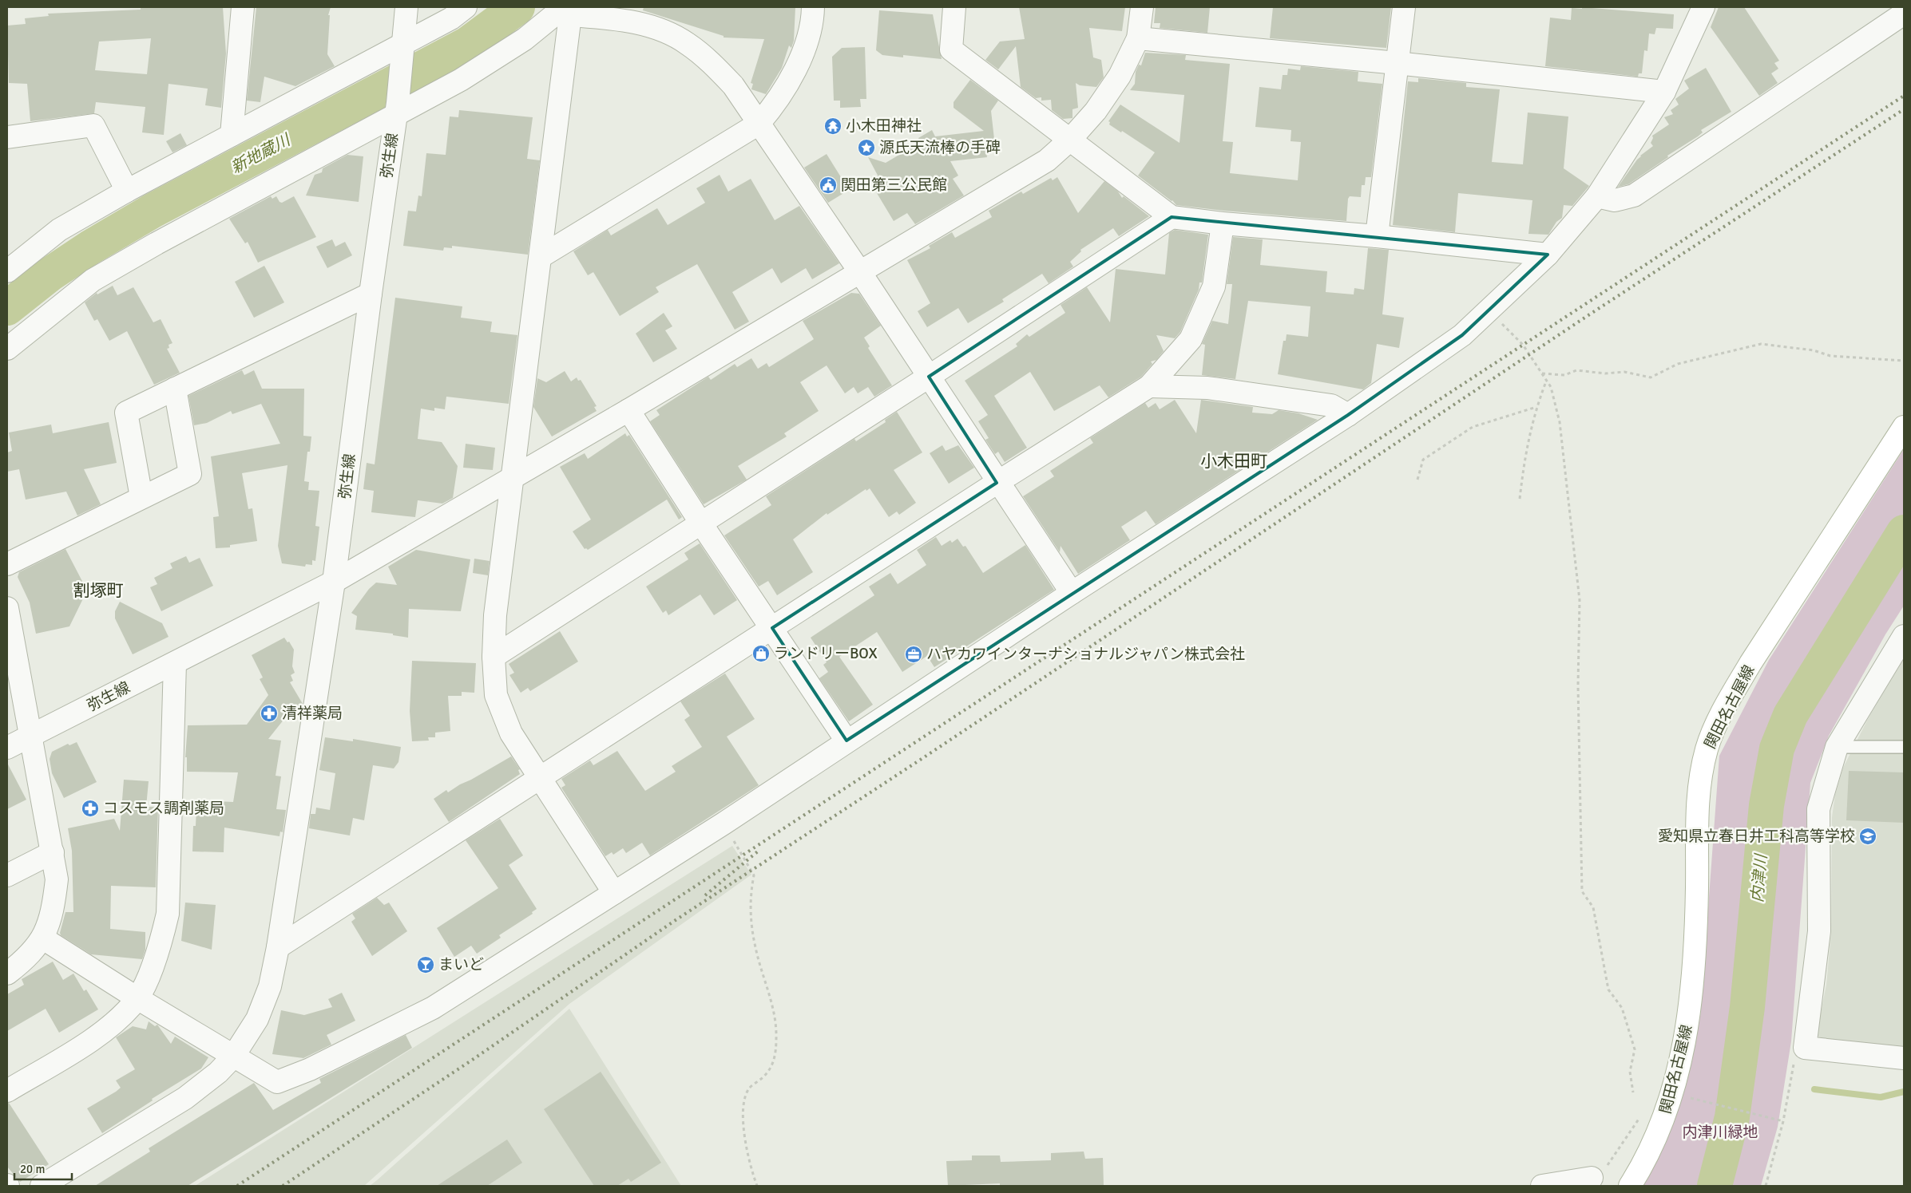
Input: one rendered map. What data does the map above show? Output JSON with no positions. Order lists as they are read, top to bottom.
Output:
{
  "streets": {
    "main road": ["関田名古屋線"],
    "street": ["弥生線"]
  },
  "districts": ["小木田町", "割塚町"],
  "water": ["新地蔵川", "内津川"],
  "parks": ["内津川緑地"],
  "places": {
    "temple": ["小木田神社"],
    "place": ["源氏天流棒の手碑"],
    "public building": ["関田第三公民館"],
    "shop": ["ランドリーBOX"],
    "office": ["ハヤカワインターナショナルジャパン株式会社"],
    "pharmacy": ["清祥薬局", "コスモス調剤薬局"],
    "school or university": ["愛知県立春日井工科高等学校"],
    "bar": ["まいど"]
  },
  "scale_bar": "20 m"
}
